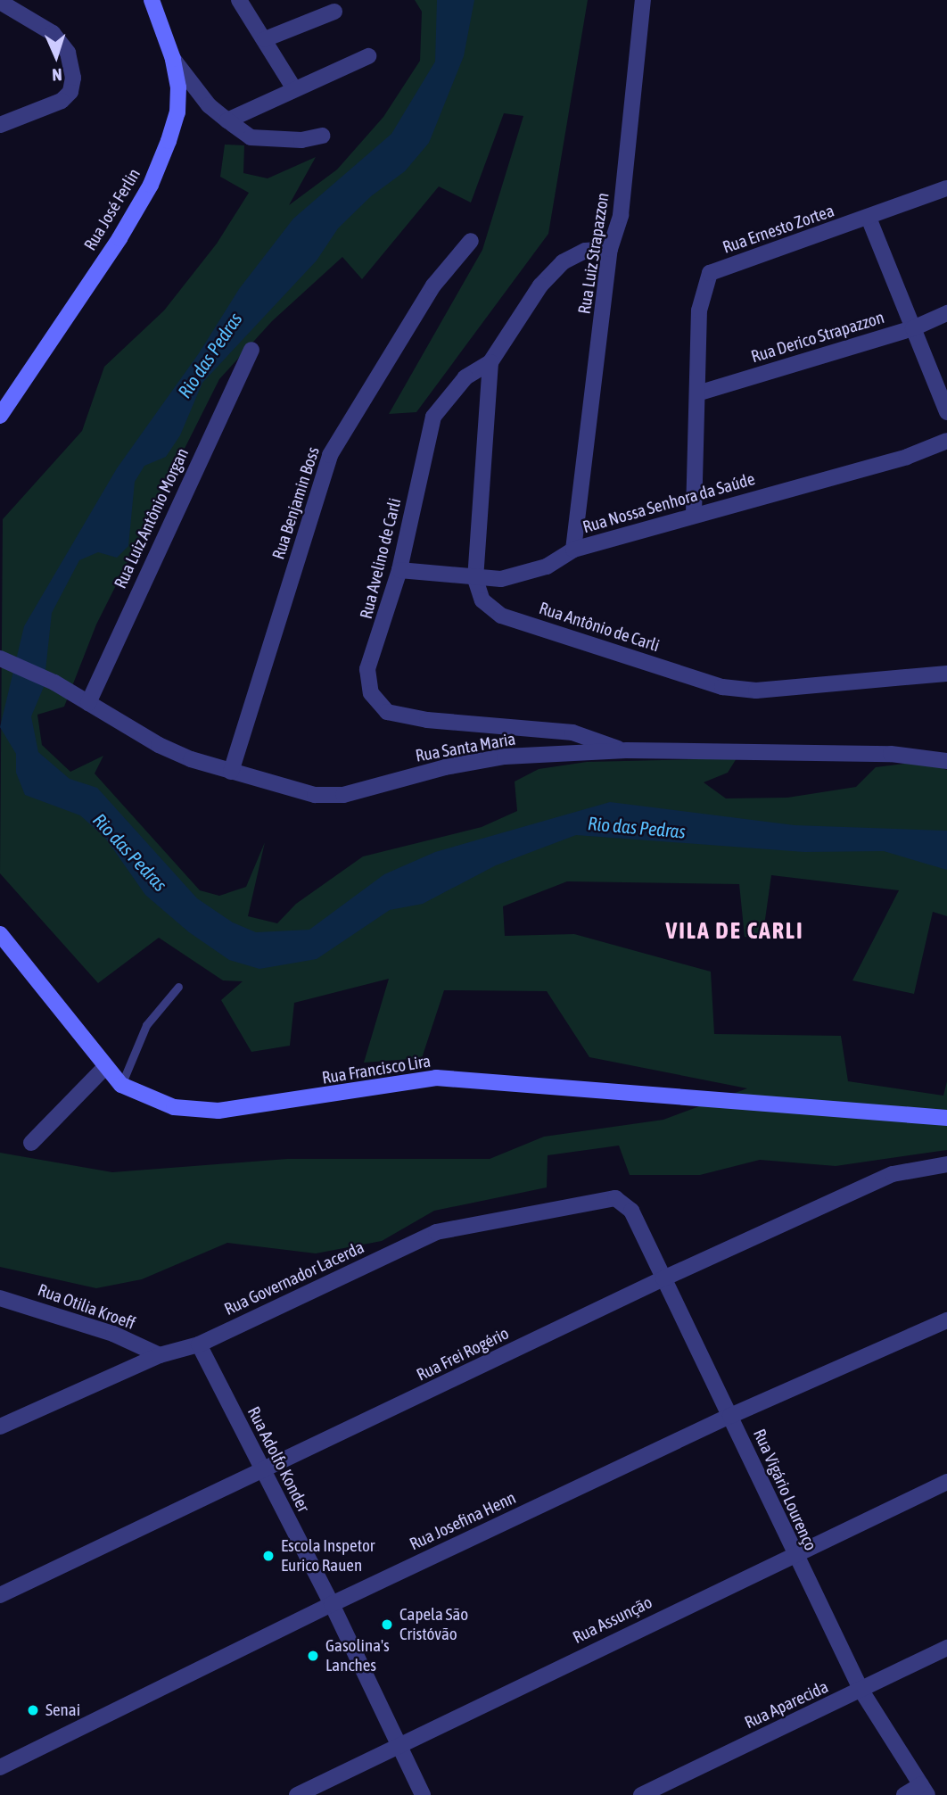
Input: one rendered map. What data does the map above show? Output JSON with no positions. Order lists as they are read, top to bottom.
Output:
{
  "streets": {
    "street": [
      "Rua José Ferlin",
      "Rua Ernesto Zortea",
      "Rua Luiz Strapazzon",
      "Rua Derico Strapazzon",
      "Rua Benjamin Boss",
      "Rua Nossa Senhora da Saúde",
      "Rua Luiz Antônio Morgan",
      "Rua Avelino de Carli",
      "Rua Antônio de Carli",
      "Rua Santa Maria",
      "Rua Francisco Lira",
      "Rua Governador Lacerda",
      "Rua Otilia Kroeff",
      "Rua Frei Rogério",
      "Rua Adolfo Konder",
      "Rua Vigário Lourenço",
      "Rua Josefina Henn",
      "Rua Assunção",
      "Rua Aparecida"
    ]
  },
  "crossings": [
    ["Rua Ernesto Zortea", "Rua Derico Strapazzon"],
    ["Rua Ernesto Zortea", "Rua Nossa Senhora da Saúde"],
    ["Rua Luiz Strapazzon", "Rua Nossa Senhora da Saúde"],
    ["Rua Luiz Strapazzon", "Rua Avelino de Carli"],
    ["Rua Benjamin Boss", "Rua Santa Maria"],
    ["Rua Nossa Senhora da Saúde", "Rua Avelino de Carli"],
    ["Rua Nossa Senhora da Saúde", "Rua Antônio de Carli"],
    ["Rua Luiz Antônio Morgan", "Rua Santa Maria"],
    ["Rua Avelino de Carli", "Rua Santa Maria"],
    ["Rua Governador Lacerda", "Rua Otilia Kroeff"],
    ["Rua Governador Lacerda", "Rua Adolfo Konder"],
    ["Rua Governador Lacerda", "Rua Vigário Lourenço"],
    ["Rua Frei Rogério", "Rua Adolfo Konder"],
    ["Rua Frei Rogério", "Rua Vigário Lourenço"],
    ["Rua Adolfo Konder", "Rua Josefina Henn"],
    ["Rua Adolfo Konder", "Rua Assunção"],
    ["Rua Vigário Lourenço", "Rua Josefina Henn"],
    ["Rua Vigário Lourenço", "Rua Assunção"],
    ["Rua Vigário Lourenço", "Rua Aparecida"]
  ],
  "districts": ["VILA DE CARLI"],
  "water": ["Rio das Pedras"],
  "places": [
    "Escola Inspetor Eurico Rauen",
    "Capela São Cristóvão",
    "Gasolina's Lanches",
    "Senai"
  ],
  "north": "bottom"
}
